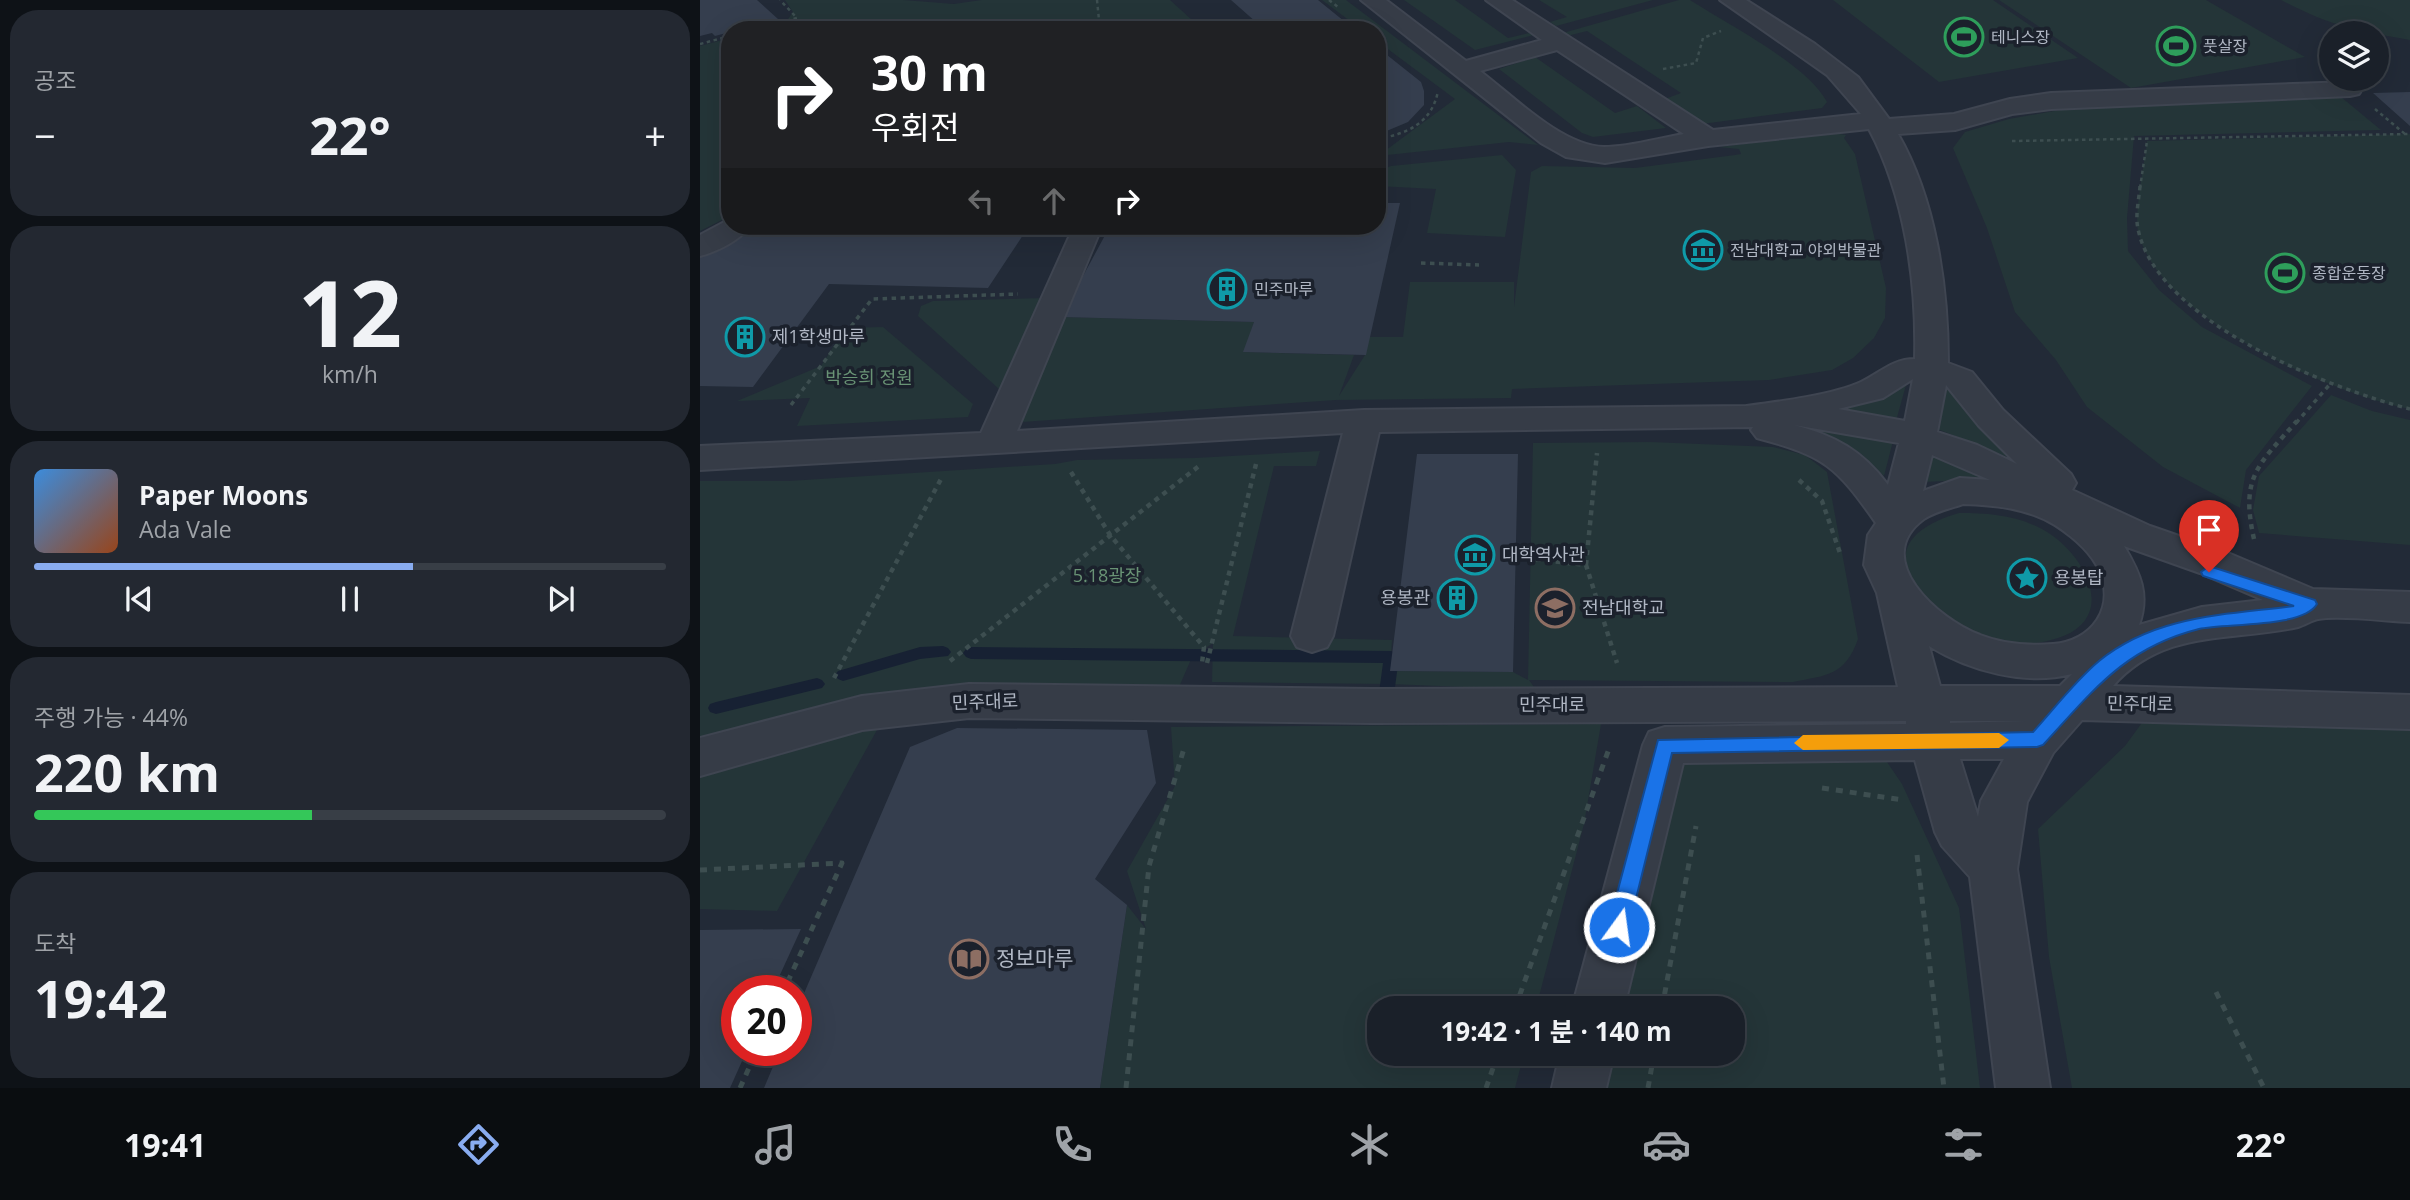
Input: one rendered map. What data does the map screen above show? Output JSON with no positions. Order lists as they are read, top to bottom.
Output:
{
  "streets": {
    "street": ["민주대로"]
  },
  "parks": ["박승희 정원", "5.18광장"],
  "places": {
    "sports": ["테니스장", "풋살장", "종합운동장"],
    "museum": ["전남대학교 야외박물관", "대학역사관"],
    "building": ["민주마루", "제1학생마루", "용봉관"],
    "place": ["용봉탑"],
    "school or university": ["전남대학교"],
    "library": ["정보마루"]
  },
  "page": {
    "tile": [
      "공조",
      ["12", "km/h"],
      ["주행 가능 · 44%", "220 km"],
      ["도착", "19:42"]
    ],
    "turn": ["30 m", "우회전"],
    "heat": ["−", "22°", "+"],
    "song": ["Paper Moons", "Ada Vale"],
    "limit": "20",
    "trip": "19:42 · 1 분 · 140 m",
    "tabs": ["19:41", "22°"]
  }
}
